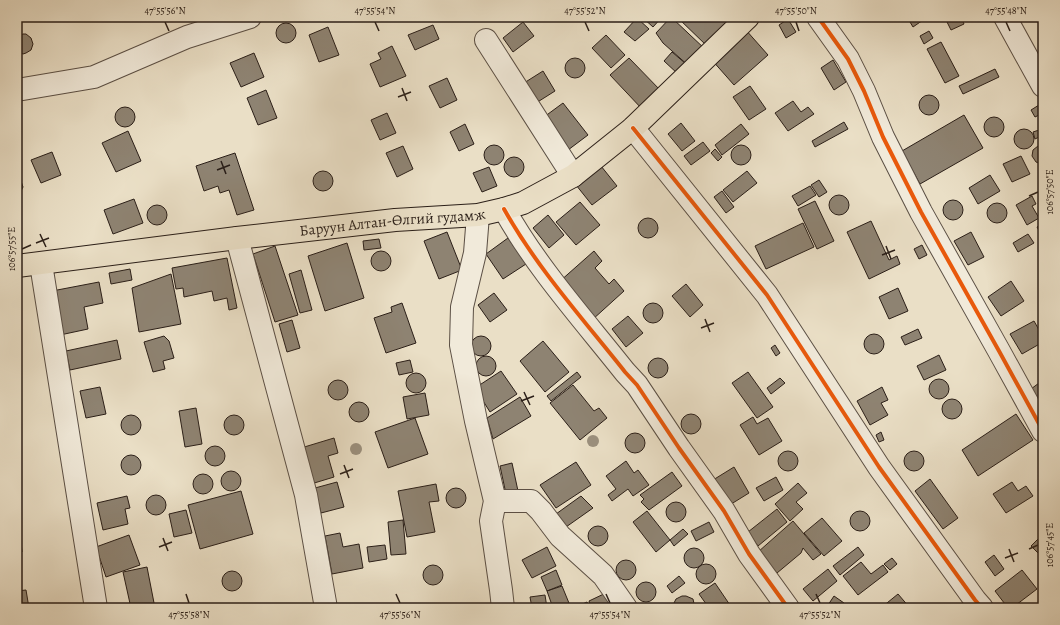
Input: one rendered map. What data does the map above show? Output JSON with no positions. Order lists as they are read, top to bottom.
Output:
{
  "streets": {
    "main road": ["Баруун Алтан-Өлгий гудамж"]
  },
  "coordinates": [
    "47°55'56\"N",
    "47°55'54\"N",
    "47°55'52\"N",
    "47°55'50\"N",
    "47°55'48\"N",
    "106°57'50\"E",
    "106°57'55\"E",
    "106°57'45\"E",
    "47°55'58\"N"
  ]
}
